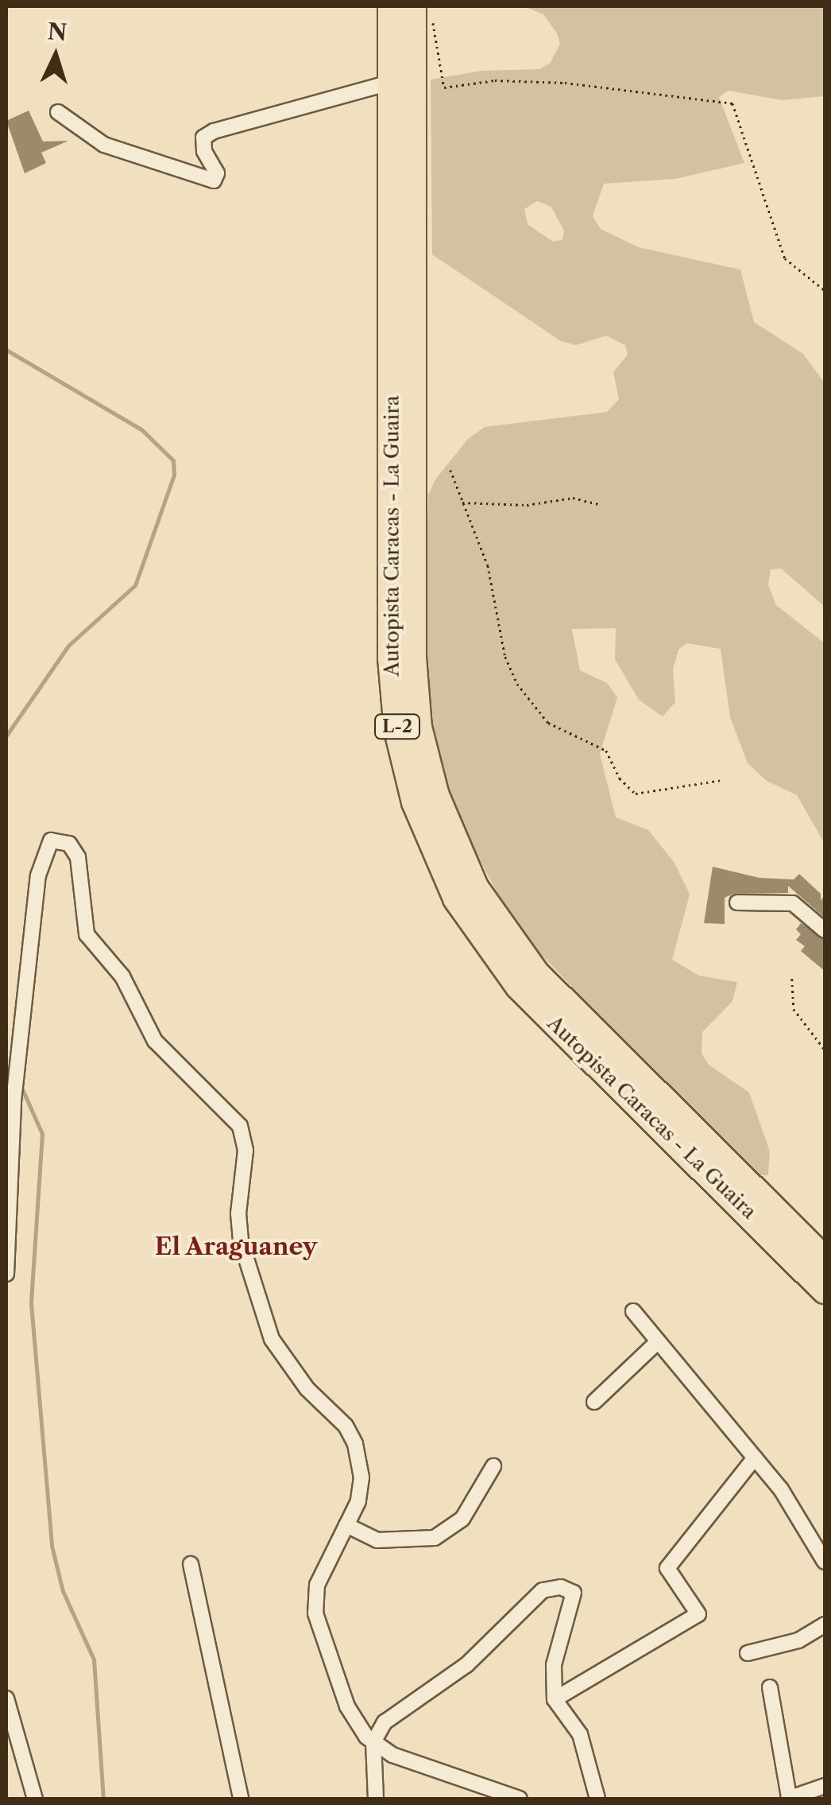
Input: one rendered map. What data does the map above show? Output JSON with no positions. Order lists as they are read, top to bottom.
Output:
{
  "streets": {
    "highway": ["Autopista Caracas - La Guaira", "L-2"]
  },
  "districts": ["El Araguaney"],
  "north": "top"
}
